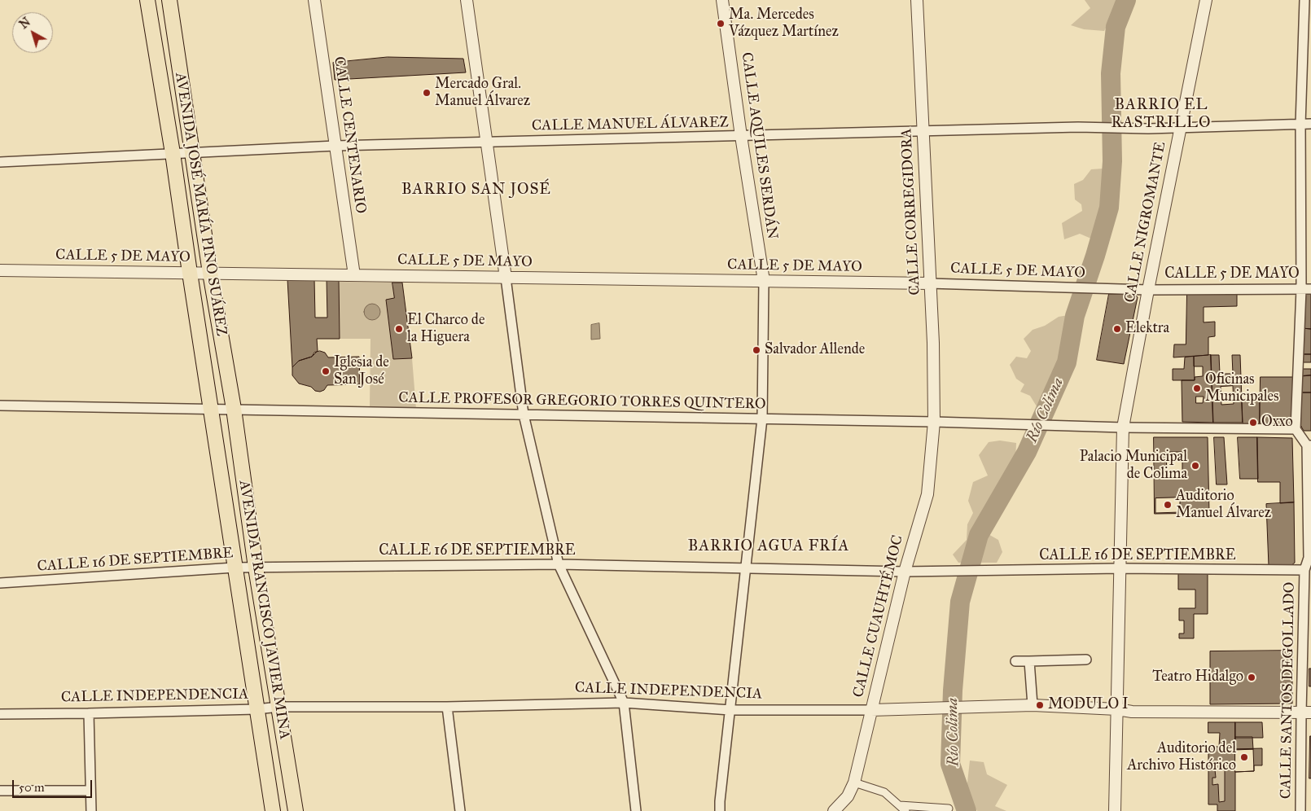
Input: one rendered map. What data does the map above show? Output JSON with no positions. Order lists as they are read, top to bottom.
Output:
{
  "streets": {
    "main road": ["AVENIDA JOSÉ MARÍA PINO SUÁREZ", "AVENIDA FRANCISCO JAVIER MINA"],
    "street": [
      "CALLE MANUEL ÁLVAREZ",
      "CALLE CENTENARIO",
      "CALLE AQUILES SERDÁN",
      "CALLE CORREGIDORA",
      "CALLE NIGROMANTE",
      "CALLE 5 DE MAYO",
      "CALLE PROFESOR GREGORIO TORRES QUINTERO",
      "CALLE 16 DE SEPTIEMBRE",
      "CALLE CUAUHTÉMOC",
      "CALLE SANTOS DEGOLLADO",
      "CALLE INDEPENDENCIA"
    ]
  },
  "crossings": [
    ["CALLE MANUEL ÁLVAREZ", "CALLE CENTENARIO"],
    ["CALLE MANUEL ÁLVAREZ", "CALLE AQUILES SERDÁN"],
    ["CALLE MANUEL ÁLVAREZ", "AVENIDA JOSÉ MARÍA PINO SUÁREZ"],
    ["CALLE MANUEL ÁLVAREZ", "CALLE CORREGIDORA"],
    ["CALLE MANUEL ÁLVAREZ", "CALLE NIGROMANTE"],
    ["CALLE CENTENARIO", "CALLE 5 DE MAYO"],
    ["CALLE AQUILES SERDÁN", "CALLE 5 DE MAYO"],
    ["CALLE AQUILES SERDÁN", "CALLE PROFESOR GREGORIO TORRES QUINTERO"],
    ["CALLE AQUILES SERDÁN", "CALLE 16 DE SEPTIEMBRE"],
    ["CALLE AQUILES SERDÁN", "CALLE INDEPENDENCIA"],
    ["AVENIDA JOSÉ MARÍA PINO SUÁREZ", "CALLE 5 DE MAYO"],
    ["AVENIDA JOSÉ MARÍA PINO SUÁREZ", "CALLE PROFESOR GREGORIO TORRES QUINTERO"],
    ["AVENIDA JOSÉ MARÍA PINO SUÁREZ", "AVENIDA FRANCISCO JAVIER MINA"],
    ["CALLE CORREGIDORA", "CALLE 5 DE MAYO"],
    ["CALLE CORREGIDORA", "CALLE PROFESOR GREGORIO TORRES QUINTERO"],
    ["CALLE CORREGIDORA", "CALLE CUAUHTÉMOC"],
    ["CALLE NIGROMANTE", "CALLE 5 DE MAYO"],
    ["CALLE NIGROMANTE", "CALLE PROFESOR GREGORIO TORRES QUINTERO"],
    ["CALLE NIGROMANTE", "CALLE 16 DE SEPTIEMBRE"],
    ["CALLE NIGROMANTE", "CALLE INDEPENDENCIA"],
    ["CALLE PROFESOR GREGORIO TORRES QUINTERO", "AVENIDA FRANCISCO JAVIER MINA"],
    ["CALLE PROFESOR GREGORIO TORRES QUINTERO", "CALLE CUAUHTÉMOC"],
    ["CALLE 16 DE SEPTIEMBRE", "AVENIDA FRANCISCO JAVIER MINA"],
    ["CALLE 16 DE SEPTIEMBRE", "CALLE CUAUHTÉMOC"],
    ["CALLE 16 DE SEPTIEMBRE", "CALLE SANTOS DEGOLLADO"],
    ["AVENIDA FRANCISCO JAVIER MINA", "CALLE INDEPENDENCIA"],
    ["CALLE CUAUHTÉMOC", "CALLE INDEPENDENCIA"],
    ["CALLE SANTOS DEGOLLADO", "CALLE INDEPENDENCIA"]
  ],
  "districts": ["BARRIO EL RASTRILLO", "BARRIO SAN JOSÉ", "BARRIO AGUA FRÍA"],
  "water": ["Río Colima"],
  "places": [
    "Ma. Mercedes Vázquez Martínez",
    "Mercado Gral. Manuel Álvarez",
    "El Charco de la Higuera",
    "Elektra",
    "Salvador Allende",
    "Iglesia de San José",
    "Oficinas Municipales",
    "Oxxo",
    "Palacio Municipal de Colima",
    "Auditorio Manuel Álvarez",
    "Teatro Hidalgo",
    "MODULO I",
    "Auditorio del Archivo Histórico"
  ],
  "scale_bar": "50 m",
  "north": "top left"
}
